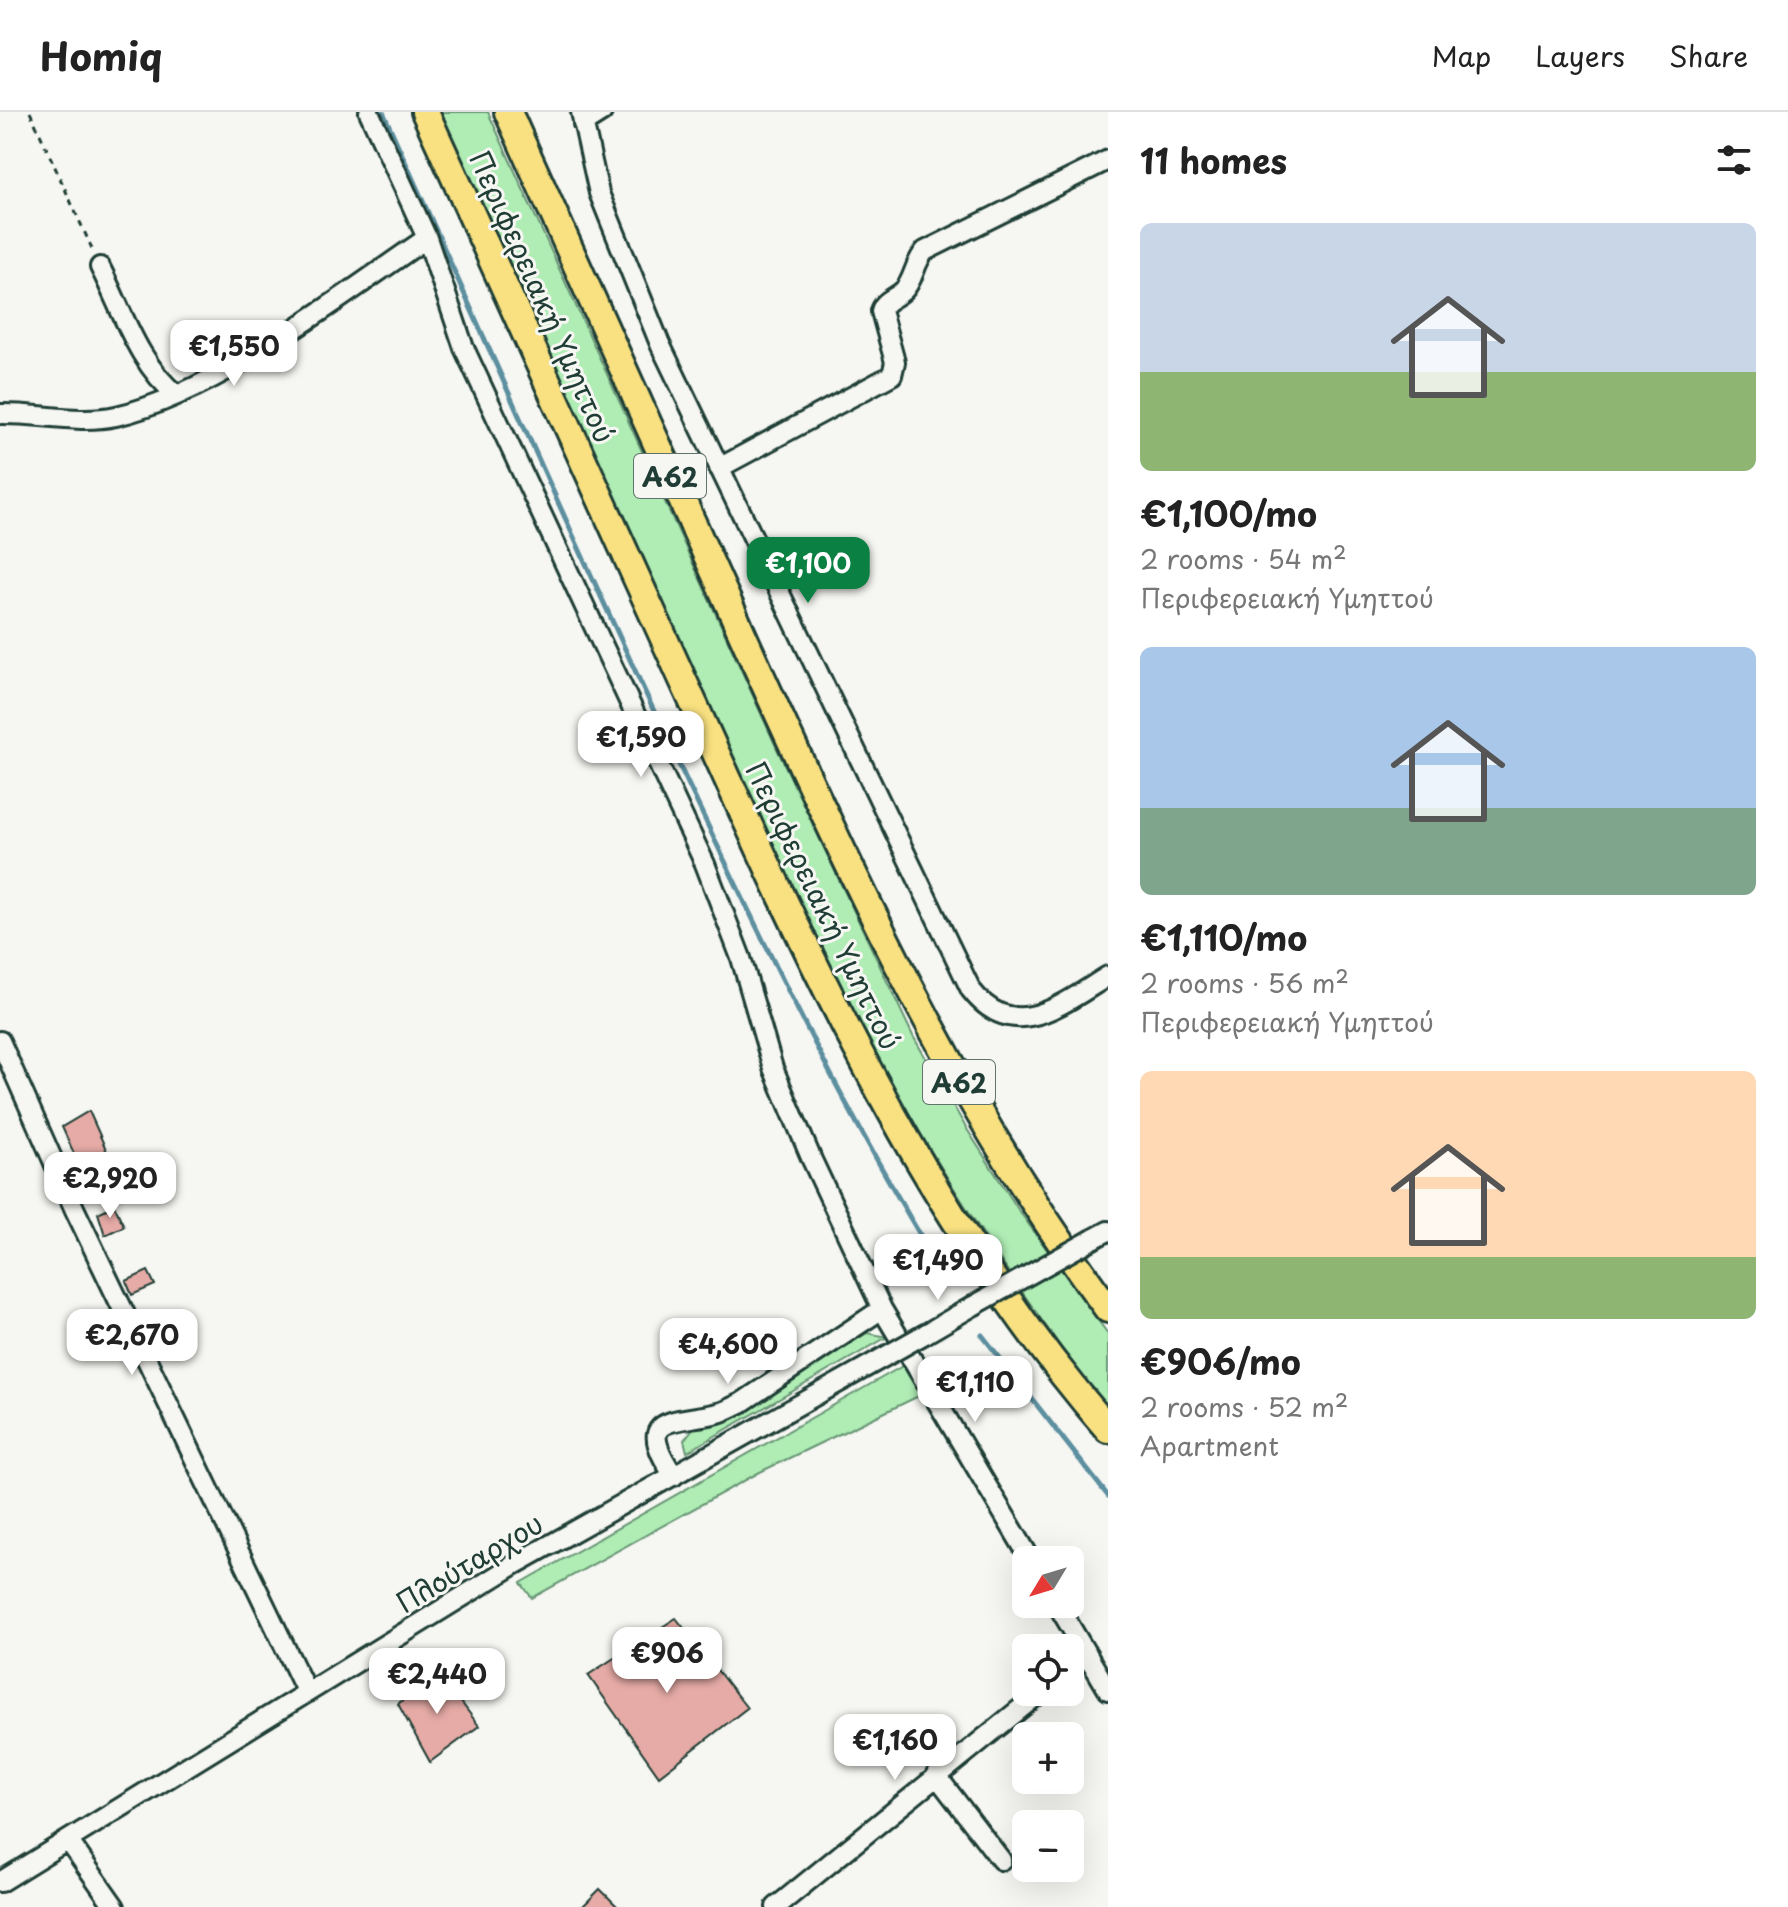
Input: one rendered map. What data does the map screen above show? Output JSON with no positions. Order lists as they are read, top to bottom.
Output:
{
  "streets": {
    "highway": ["Περιφερειακή Υμηττού", "Α62"],
    "street": ["Πλούταρχου"]
  },
  "north": "bottom left",
  "page": {
    "header": "Homiq",
    "nav": ["Map", "Layers", "Share"],
    "heading": "11 homes",
    "list": [
      {
        "name": "€1,100/mo",
        "note": "2 rooms · 54 m² · Περιφερειακή Υμηττού"
      },
      {
        "name": "€1,110/mo",
        "note": "2 rooms · 56 m² · Περιφερειακή Υμηττού"
      },
      {
        "name": "€906/mo",
        "note": "2 rooms · 52 m² · Apartment"
      }
    ],
    "price": [
      "€1,550",
      "€1,100",
      "€1,590",
      "€2,920",
      "€1,490",
      "€2,670",
      "€4,600",
      "€1,110",
      "€906",
      "€2,440",
      "€1,160"
    ],
    "map_buttons": ["+", "−"]
  }
}
